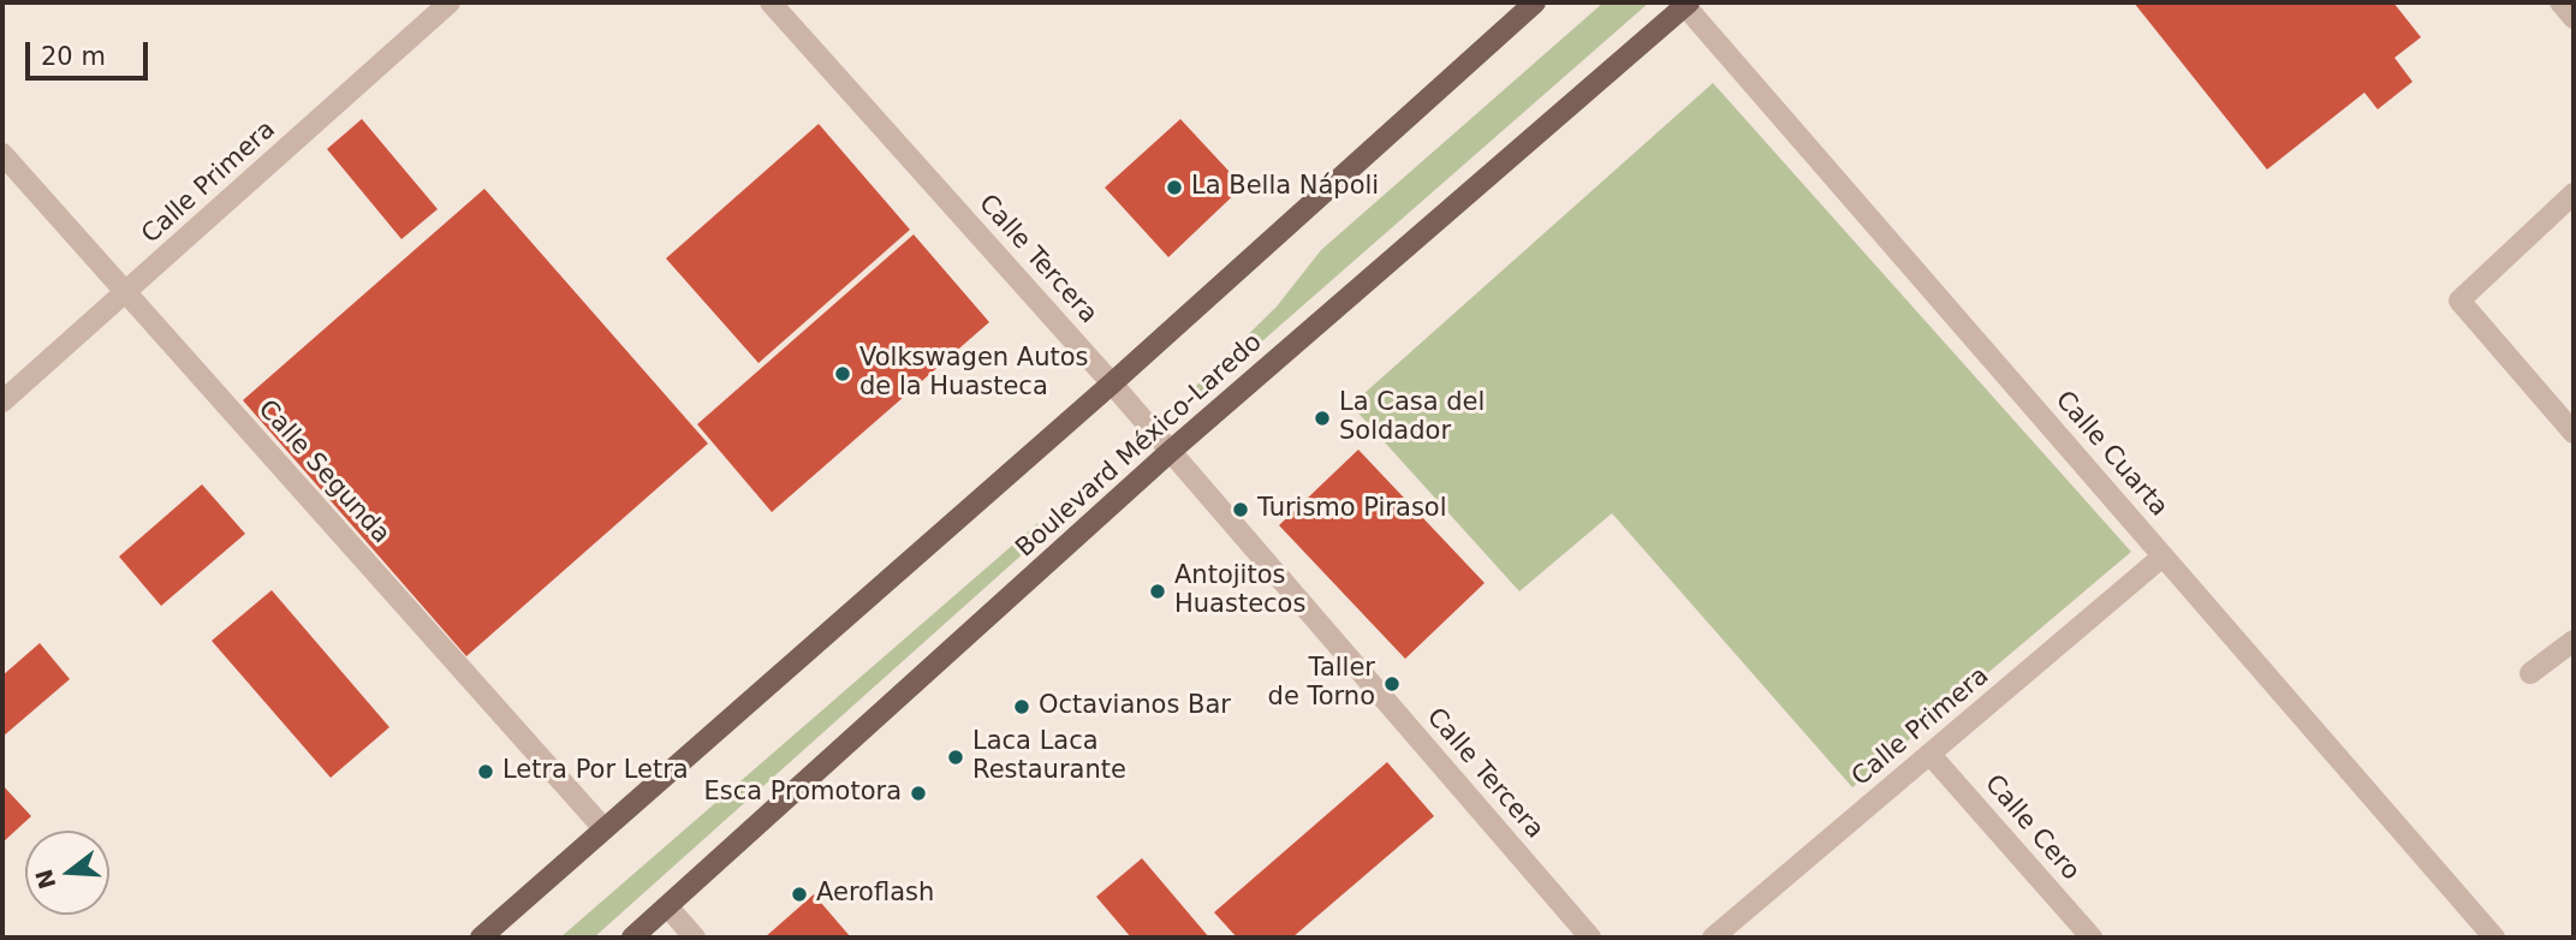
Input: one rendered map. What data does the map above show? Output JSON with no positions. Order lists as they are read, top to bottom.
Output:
{
  "streets": {
    "main road": ["Boulevard México-Laredo"],
    "street": [
      "Calle Primera",
      "Calle Tercera",
      "Calle Cuarta",
      "Calle Segunda",
      "Calle Cero"
    ]
  },
  "crossings": [
    ["Calle Primera", "Calle Cuarta"],
    ["Calle Primera", "Calle Segunda"],
    ["Calle Primera", "Calle Cero"],
    ["Calle Tercera", "Boulevard México-Laredo"],
    ["Boulevard México-Laredo", "Calle Cuarta"]
  ],
  "places": [
    "La Bella Nápoli",
    "Volkswagen Autos de la Huasteca",
    "La Casa del Soldador",
    "Turismo Pirasol",
    "Antojitos Huastecos",
    "Taller de Torno",
    "Octavianos Bar",
    "Laca Laca Restaurante",
    "Letra Por Letra",
    "Esca Promotora",
    "Aeroflash"
  ],
  "scale_bar": "20 m",
  "north": "left"
}
